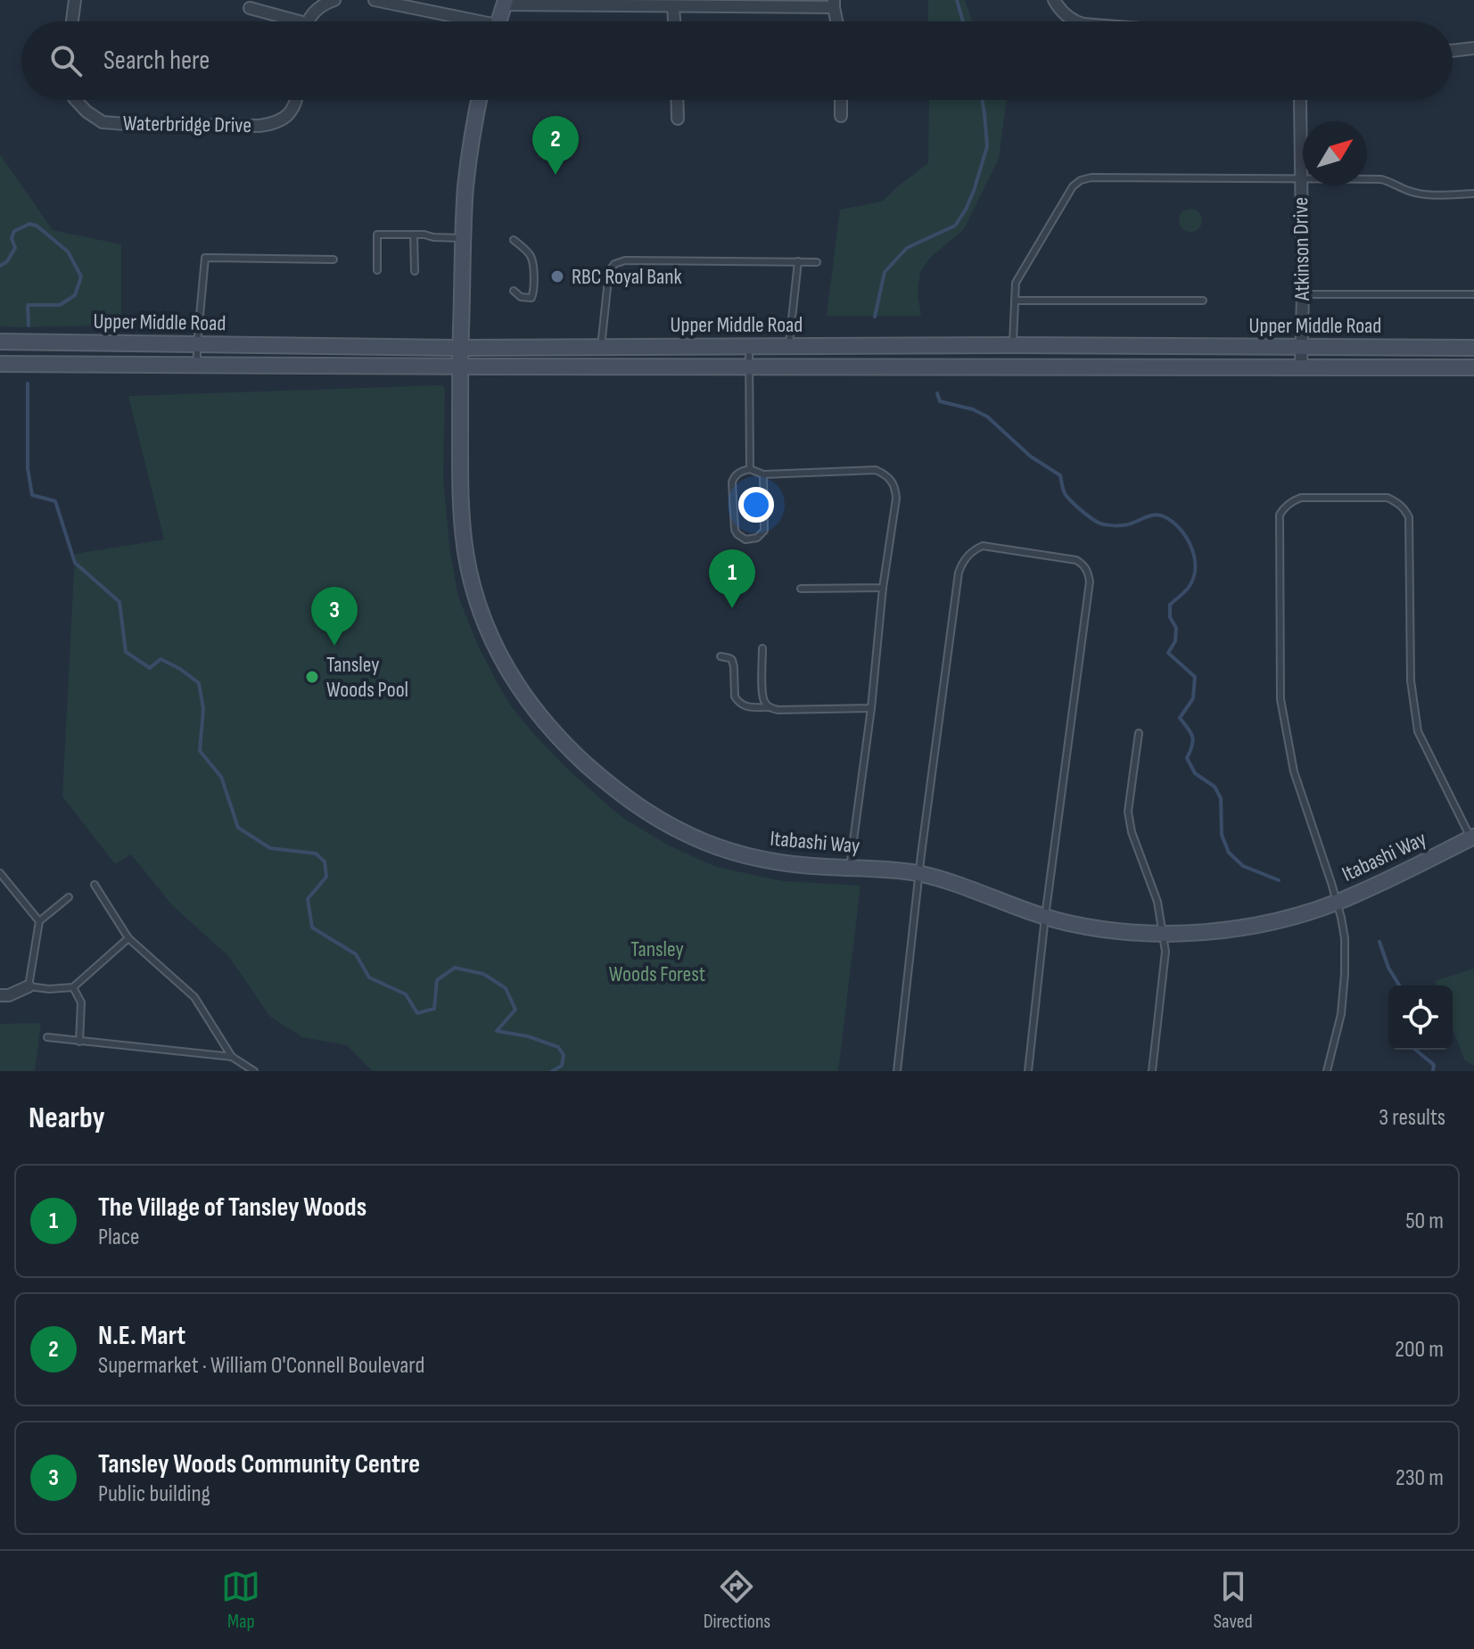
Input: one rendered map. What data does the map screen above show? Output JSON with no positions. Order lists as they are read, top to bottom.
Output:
{
  "streets": {
    "main road": ["Upper Middle Road", "Itabashi Way"],
    "street": ["Waterbridge Drive", "Atkinson Drive"]
  },
  "crossings": [
    ["Atkinson Drive", "Upper Middle Road"],
    ["Upper Middle Road", "Itabashi Way"]
  ],
  "parks": ["Tansley Woods Forest"],
  "places": ["RBC Royal Bank", "Tansley Woods Pool"],
  "north": "top right",
  "page": {
    "search": "Search here",
    "pins": ["2", "1", "3"],
    "heading": ["Nearby", "3 results"],
    "list": [
      {
        "mark": "1",
        "name": "The Village of Tansley Woods",
        "note": "Place",
        "value": "50 m"
      },
      {
        "mark": "2",
        "name": "N.E. Mart",
        "note": "Supermarket · William O'Connell Boulevard",
        "value": "200 m"
      },
      {
        "mark": "3",
        "name": "Tansley Woods Community Centre",
        "note": "Public building",
        "value": "230 m"
      }
    ],
    "nav": ["Map", "Directions", "Saved"]
  }
}
